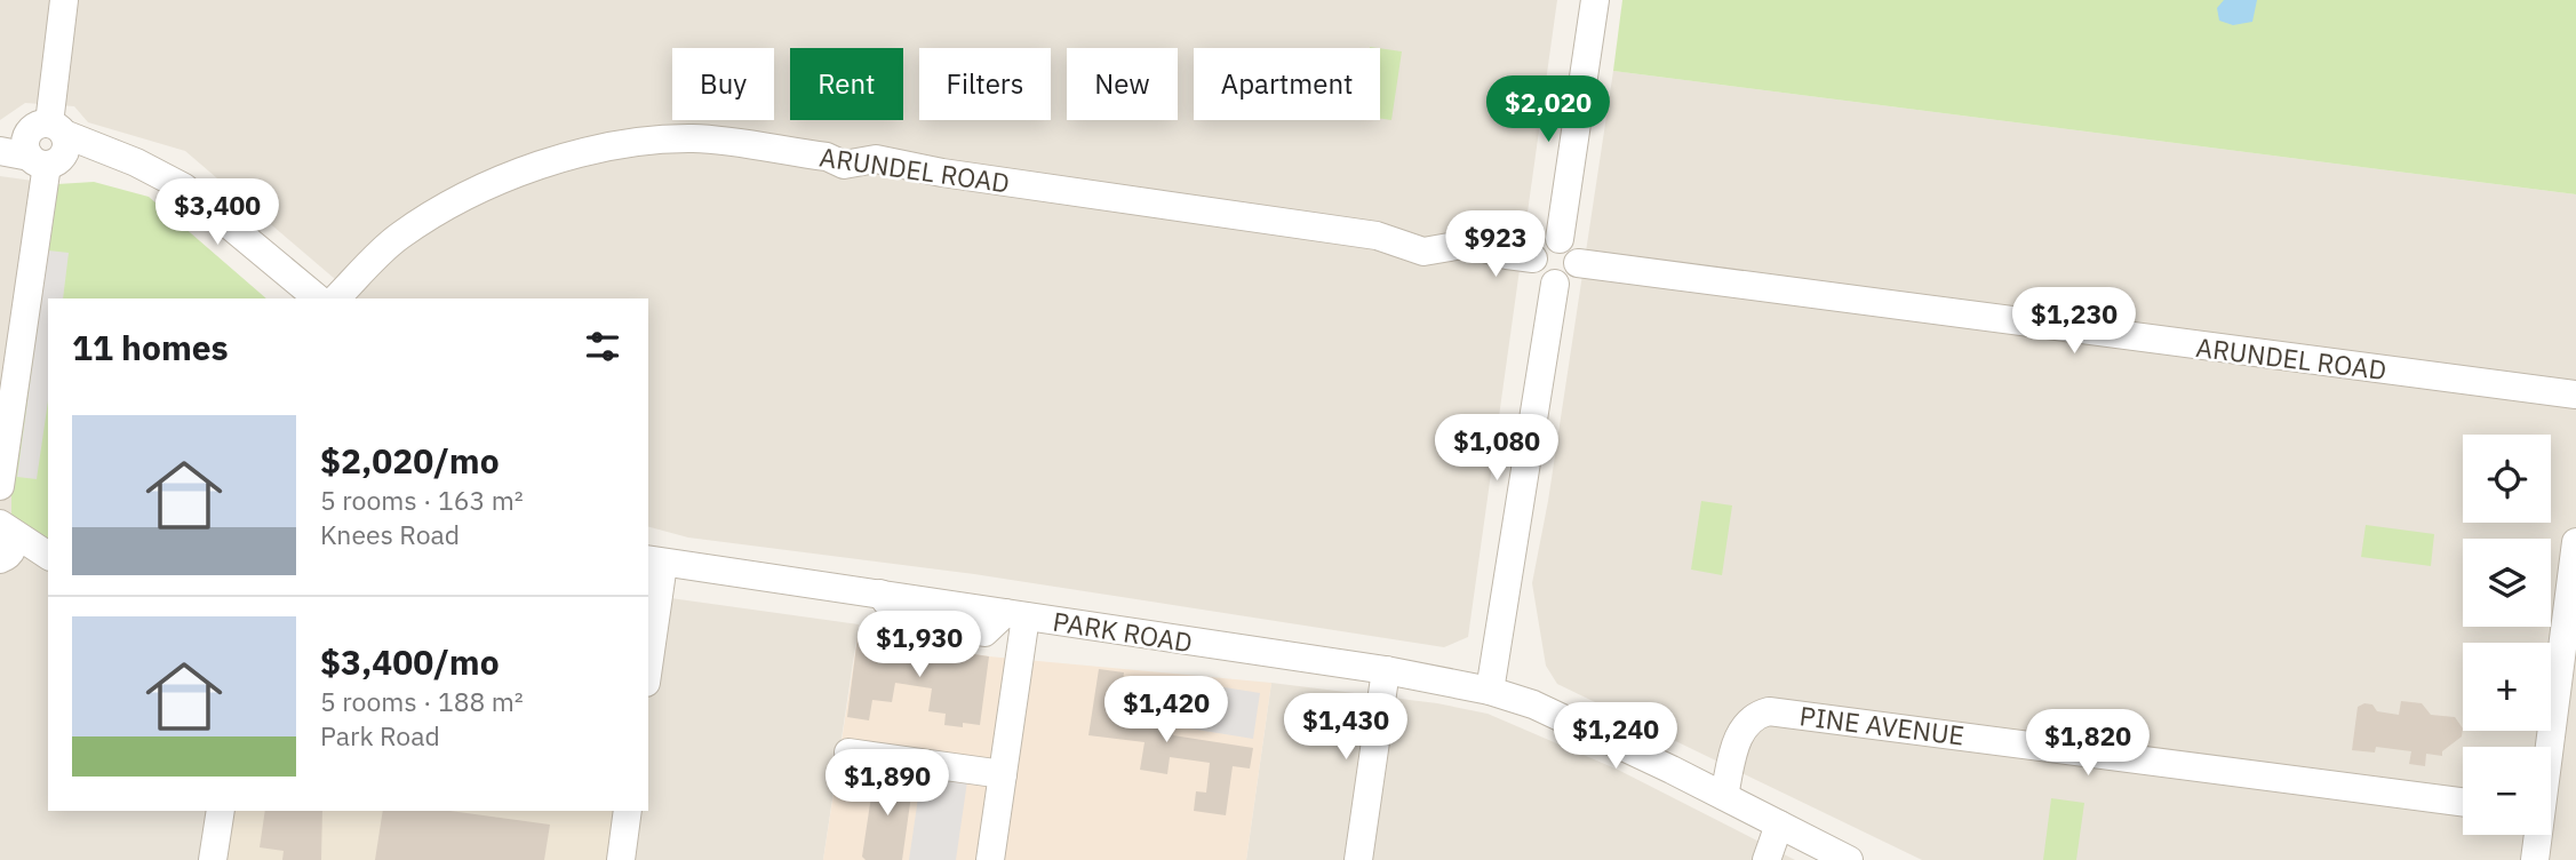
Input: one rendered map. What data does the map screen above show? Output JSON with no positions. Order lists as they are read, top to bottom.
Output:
{
  "streets": {
    "street": ["ARUNDEL ROAD", "PARK ROAD", "PINE AVENUE"]
  },
  "crossings": [
    ["PARK ROAD", "PINE AVENUE"]
  ],
  "page": {
    "chip": [
      "Buy",
      "Rent",
      "Filters",
      "New",
      "Apartment"
    ],
    "price": [
      "$2,020",
      "$3,400",
      "$923",
      "$1,230",
      "$1,080",
      "$1,930",
      "$1,420",
      "$1,430",
      "$1,240",
      "$1,820",
      "$1,890"
    ],
    "heading": "11 homes",
    "list": [
      {
        "name": "$2,020/mo",
        "note": "5 rooms · 163 m² · Knees Road"
      },
      {
        "name": "$3,400/mo",
        "note": "5 rooms · 188 m² · Park Road"
      }
    ],
    "map_buttons": ["+", "−"]
  }
}
